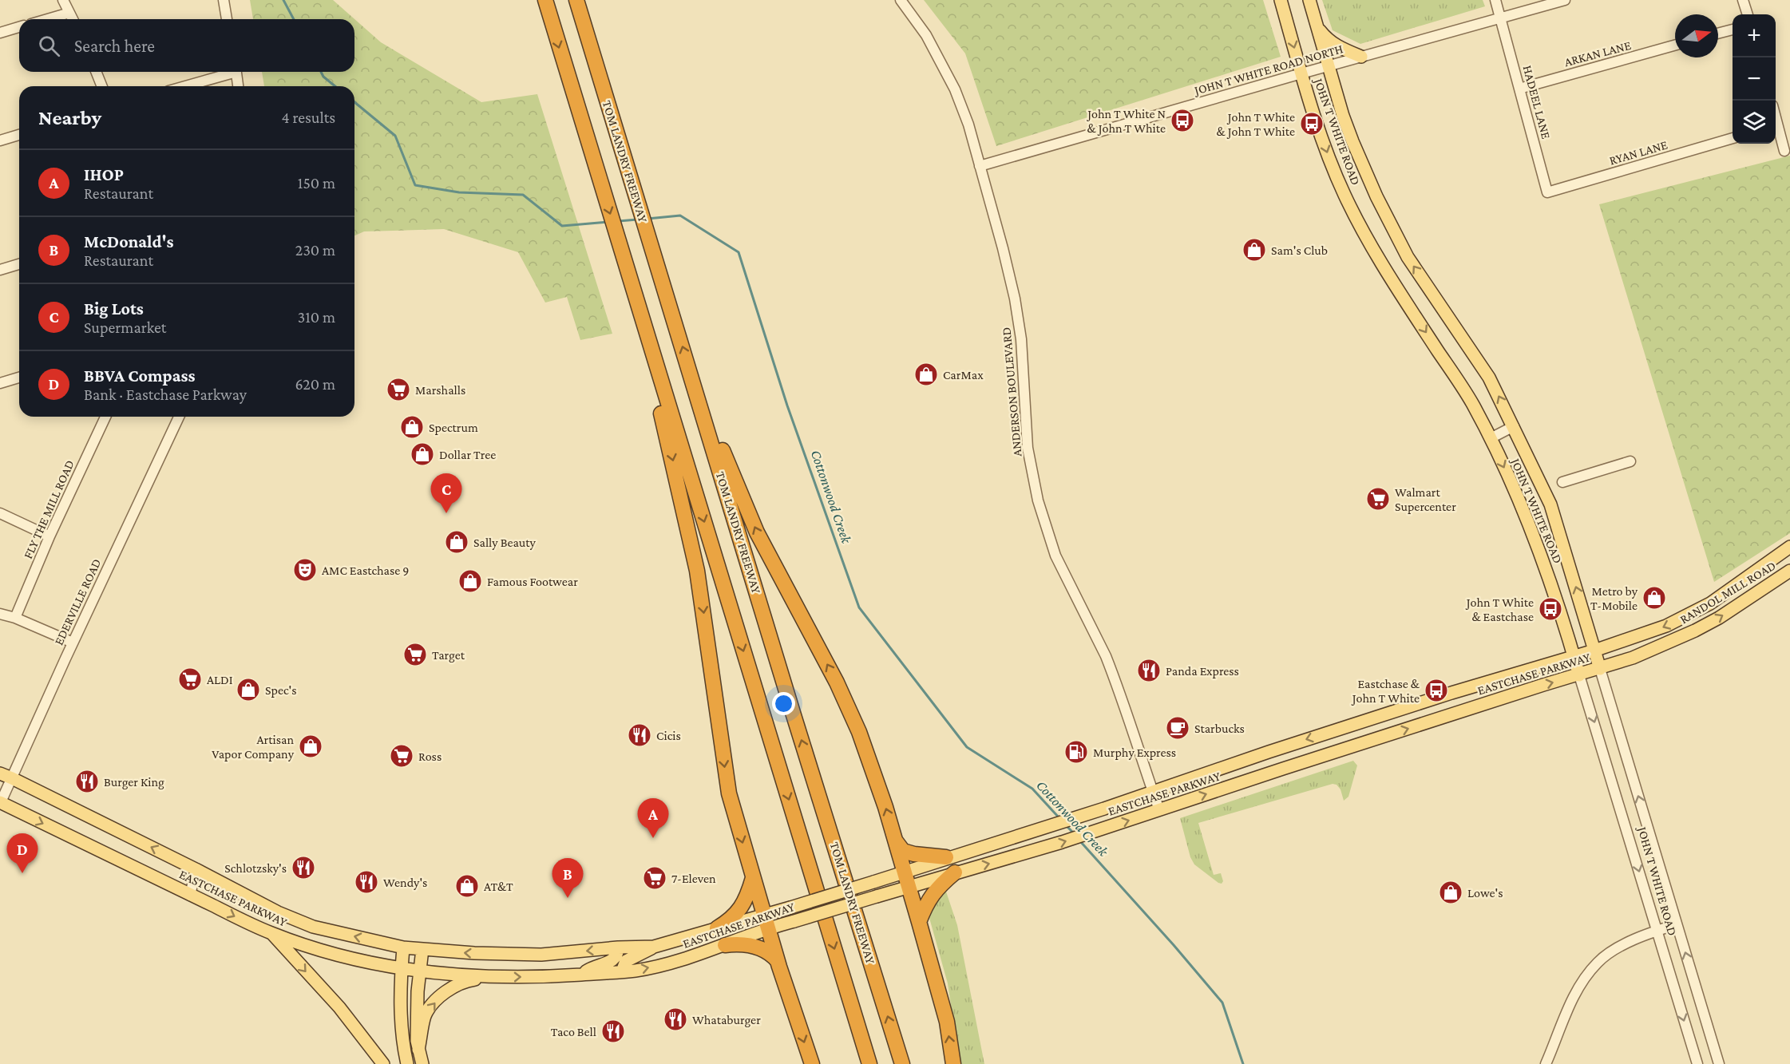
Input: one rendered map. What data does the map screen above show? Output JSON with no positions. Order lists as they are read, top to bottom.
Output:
{
  "streets": {
    "highway": ["TOM LANDRY FREEWAY"],
    "main road": ["JOHN T WHITE ROAD", "RANDOL MILL ROAD", "EASTCHASE PARKWAY"],
    "street": [
      "ARKAN LANE",
      "JOHN T WHITE ROAD NORTH",
      "HADEEL LANE",
      "RYAN LANE",
      "ANDERSON BOULEVARD",
      "FLY THE MILL ROAD",
      "EDERVILLE ROAD"
    ]
  },
  "crossings": [
    ["ARKAN LANE", "HADEEL LANE"],
    ["JOHN T WHITE ROAD NORTH", "HADEEL LANE"],
    ["JOHN T WHITE ROAD NORTH", "JOHN T WHITE ROAD"],
    ["JOHN T WHITE ROAD NORTH", "ANDERSON BOULEVARD"],
    ["HADEEL LANE", "RYAN LANE"],
    ["JOHN T WHITE ROAD", "RANDOL MILL ROAD"],
    ["JOHN T WHITE ROAD", "EASTCHASE PARKWAY"],
    ["ANDERSON BOULEVARD", "EASTCHASE PARKWAY"],
    ["RANDOL MILL ROAD", "EASTCHASE PARKWAY"],
    ["EDERVILLE ROAD", "EASTCHASE PARKWAY"]
  ],
  "water": ["Cottonwood Creek"],
  "places": {
    "bus stop": [
      "John T White N & John T White",
      "John T White & John T White",
      "John T White & Eastchase",
      "Eastchase & John T White"
    ],
    "shop": [
      "Sam's Club",
      "CarMax",
      "Spectrum",
      "Dollar Tree",
      "Sally Beauty",
      "Famous Footwear",
      "Metro by T-Mobile",
      "Spec's",
      "Artisan Vapor Company",
      "AT&T",
      "Lowe's"
    ],
    "supermarket": [
      "Marshalls",
      "Walmart Supercenter",
      "Target",
      "ALDI",
      "Ross",
      "7-Eleven"
    ],
    "theatre": ["AMC Eastchase 9"],
    "restaurant": [
      "Panda Express",
      "Cicis",
      "Burger King",
      "Schlotzsky's",
      "Wendy's",
      "Whataburger",
      "Taco Bell"
    ],
    "cafe": ["Starbucks"],
    "fuel station": ["Murphy Express"]
  },
  "north": "right",
  "page": {
    "map_buttons": ["+", "−"],
    "search": "Search here",
    "heading": ["Nearby", "4 results"],
    "list": [
      {
        "mark": "A",
        "name": "IHOP",
        "note": "Restaurant",
        "value": "150 m"
      },
      {
        "mark": "B",
        "name": "McDonald's",
        "note": "Restaurant",
        "value": "230 m"
      },
      {
        "mark": "C",
        "name": "Big Lots",
        "note": "Supermarket",
        "value": "310 m"
      },
      {
        "mark": "D",
        "name": "BBVA Compass",
        "note": "Bank · Eastchase Parkway",
        "value": "620 m"
      }
    ],
    "pins": [
      "C",
      "A",
      "D",
      "B"
    ]
  }
}
